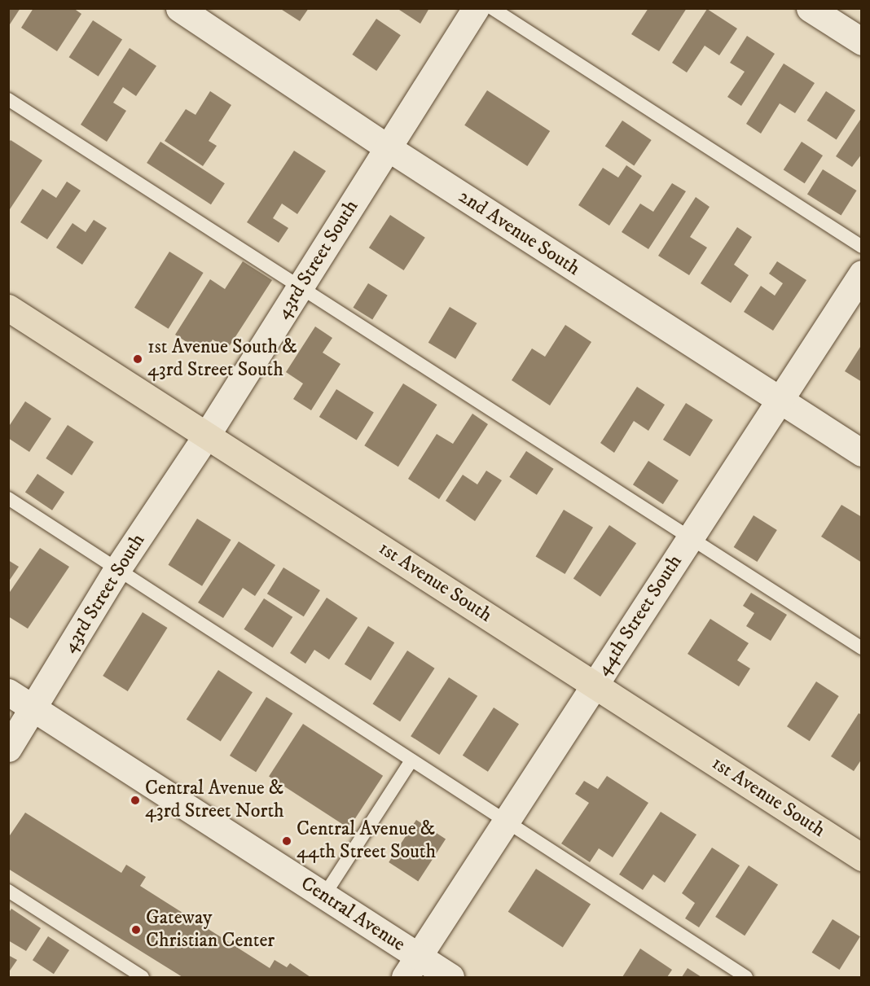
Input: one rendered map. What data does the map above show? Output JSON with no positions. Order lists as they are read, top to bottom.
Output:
{
  "streets": {
    "main road": ["1st Avenue South"],
    "street": [
      "2nd Avenue South",
      "43rd Street South",
      "44th Street South",
      "Central Avenue"
    ]
  },
  "crossings": [
    ["2nd Avenue South", "43rd Street South"],
    ["2nd Avenue South", "44th Street South"],
    ["43rd Street South", "1st Avenue South"],
    ["43rd Street South", "Central Avenue"],
    ["1st Avenue South", "44th Street South"],
    ["44th Street South", "Central Avenue"]
  ],
  "places": [
    "1st Avenue South & 43rd Street South",
    "Central Avenue & 43rd Street North",
    "Central Avenue & 44th Street South",
    "Gateway Christian Center"
  ]
}
